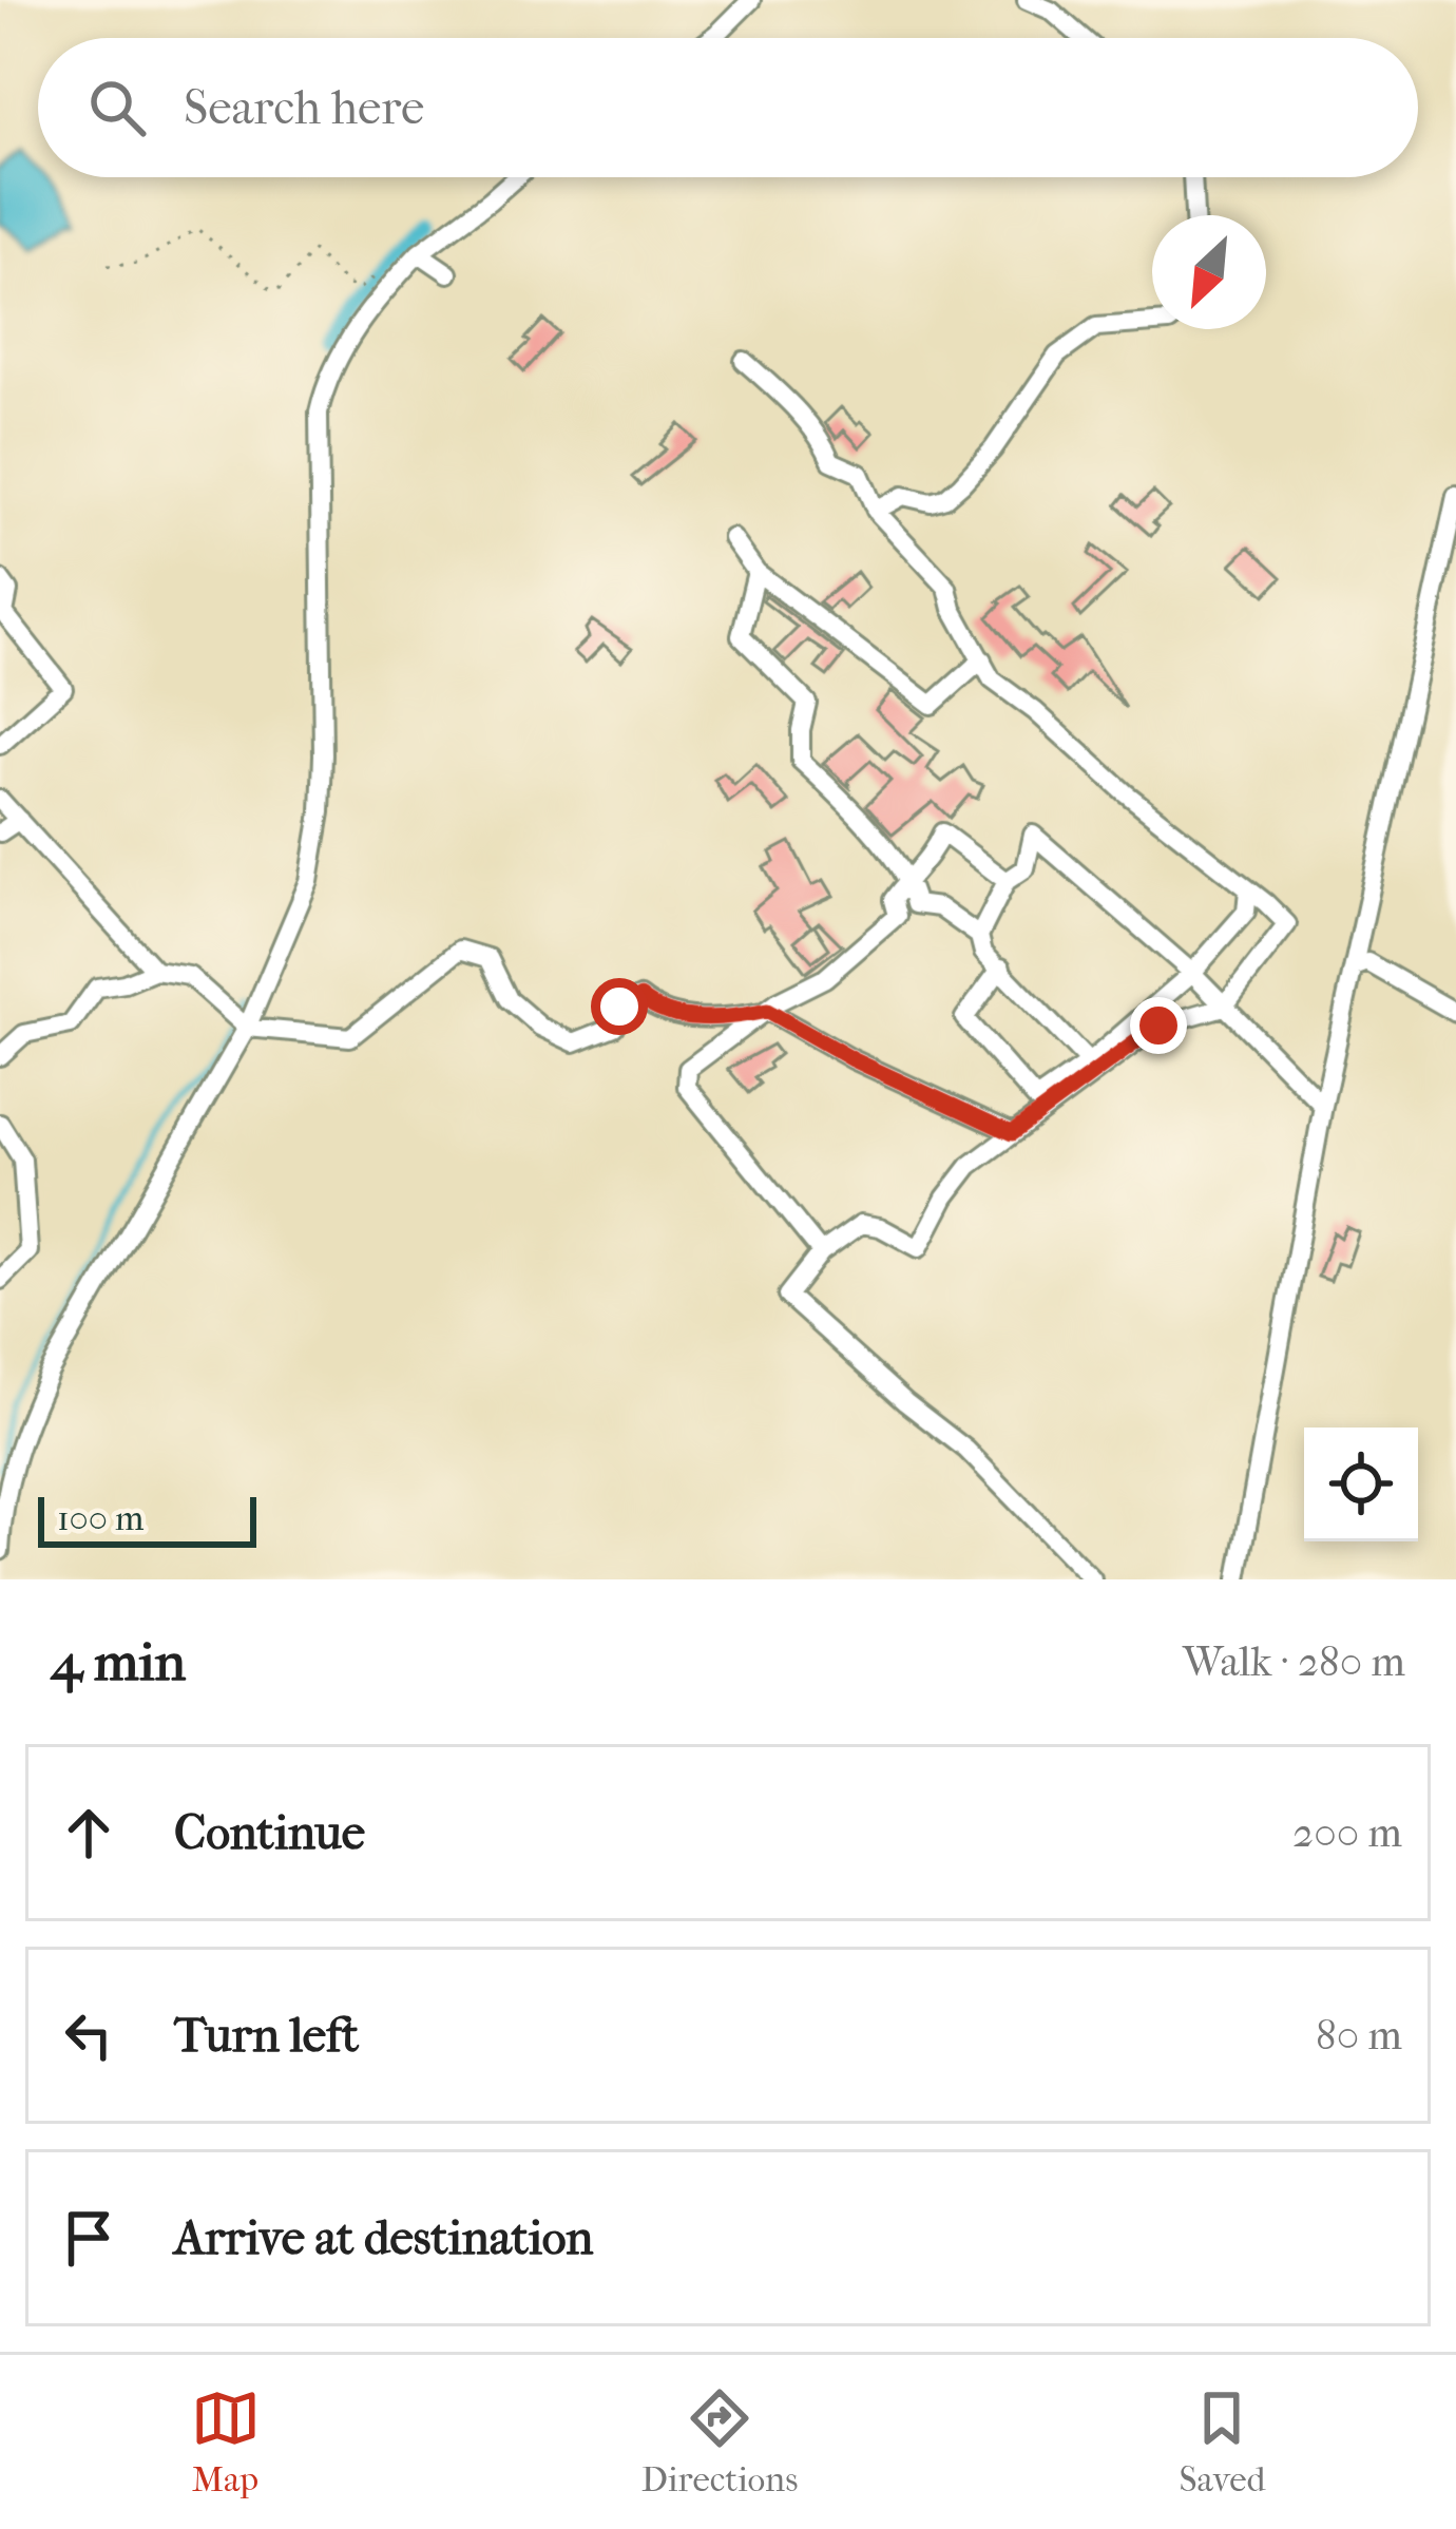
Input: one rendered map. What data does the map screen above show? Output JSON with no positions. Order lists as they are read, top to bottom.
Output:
{
  "scale_bar": "100 m",
  "north": "bottom left",
  "page": {
    "search": "Search here",
    "scale": "100 m",
    "heading": ["4 min", "Walk · 280 m"],
    "list": [
      ["Continue", "200 m"],
      ["Turn left", "80 m"],
      "Arrive at destination"
    ],
    "nav": ["Map", "Directions", "Saved"]
  }
}
